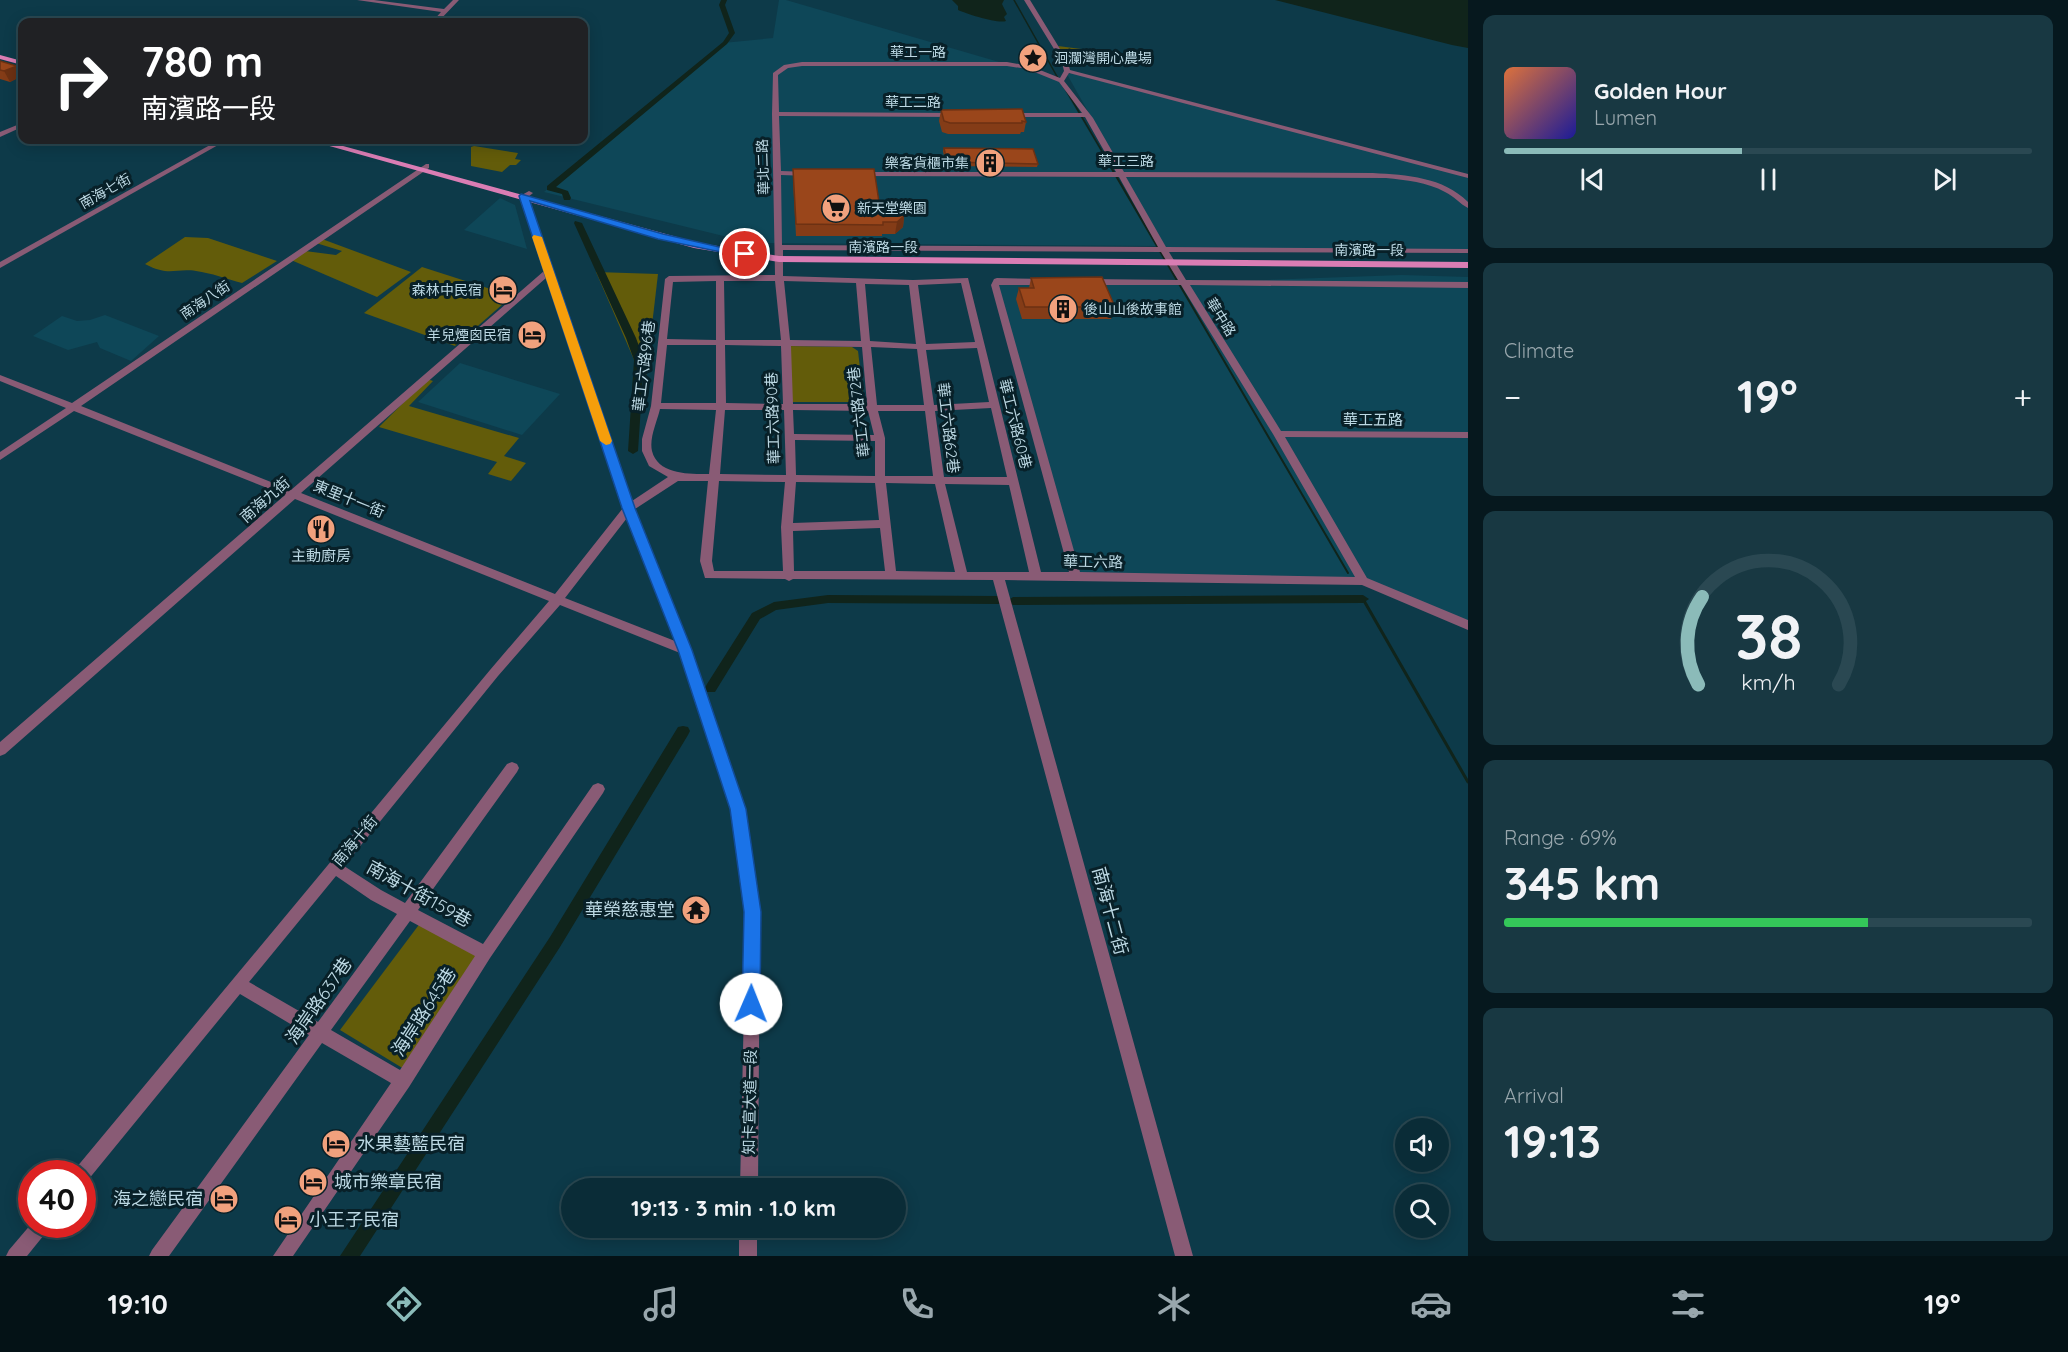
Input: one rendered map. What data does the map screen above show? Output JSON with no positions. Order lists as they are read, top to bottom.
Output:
{
  "streets": {
    "main road": ["南濱路一段"],
    "street": [
      "華工一路",
      "華工二路",
      "華工三路",
      "華北二路",
      "南海七街",
      "南海八街",
      "華中路",
      "華工六路96巷",
      "華工六路72巷",
      "華工六路90巷",
      "華工五路",
      "華工六路60巷",
      "華工六路62巷",
      "東里十一街",
      "南海九街",
      "華工六路",
      "南海十街",
      "南海十街159巷",
      "南海十二街",
      "海岸路637巷",
      "海岸路645巷",
      "知卡宣大道一段"
    ]
  },
  "crossings": [
    ["華工一路", "華北二路"],
    ["華工一路", "華中路"],
    ["華工二路", "華北二路"],
    ["華工三路", "華中路"],
    ["華北二路", "南濱路一段"],
    ["華北二路", "華工六路90巷"],
    ["南濱路一段", "南海八街"],
    ["南濱路一段", "華中路"],
    ["南濱路一段", "華工六路90巷"],
    ["南濱路一段", "知卡宣大道一段"],
    ["南海八街", "東里十一街"],
    ["華中路", "華工五路"],
    ["華中路", "華工六路"],
    ["華工六路96巷", "南海十街"],
    ["華工六路72巷", "華工六路"],
    ["華工六路90巷", "華工六路"],
    ["華工六路60巷", "華工六路62巷"],
    ["華工六路60巷", "華工六路"],
    ["華工六路62巷", "華工六路"],
    ["東里十一街", "南海九街"],
    ["東里十一街", "南海十街"],
    ["東里十一街", "知卡宣大道一段"],
    ["南海九街", "知卡宣大道一段"],
    ["華工六路", "南海十二街"],
    ["南海十街", "南海十街159巷"],
    ["南海十街", "知卡宣大道一段"],
    ["南海十街159巷", "海岸路637巷"],
    ["南海十街159巷", "海岸路645巷"]
  ],
  "places": {
    "place": ["洄瀾灣開心農場"],
    "building": ["樂客貨櫃市集", "後山山後故事館"],
    "supermarket": ["新天堂樂園"],
    "hotel": [
      "森林中民宿",
      "羊兒煙囪民宿",
      "水果藝藍民宿",
      "城市樂章民宿",
      "海之戀民宿",
      "小王子民宿"
    ],
    "restaurant": ["主動廚房"],
    "temple": ["華榮慈惠堂"]
  },
  "page": {
    "turn": ["780 m", "南濱路一段"],
    "song": ["Golden Hour", "Lumen"],
    "tile": [
      "Climate",
      ["Range · 69%", "345 km"],
      ["Arrival", "19:13"]
    ],
    "heat": ["−", "19°", "+"],
    "limit": "40",
    "trip": "19:13 · 3 min · 1.0 km",
    "tabs": ["19:10", "19°"],
    "gauge": ["38", "km/h"]
  }
}
